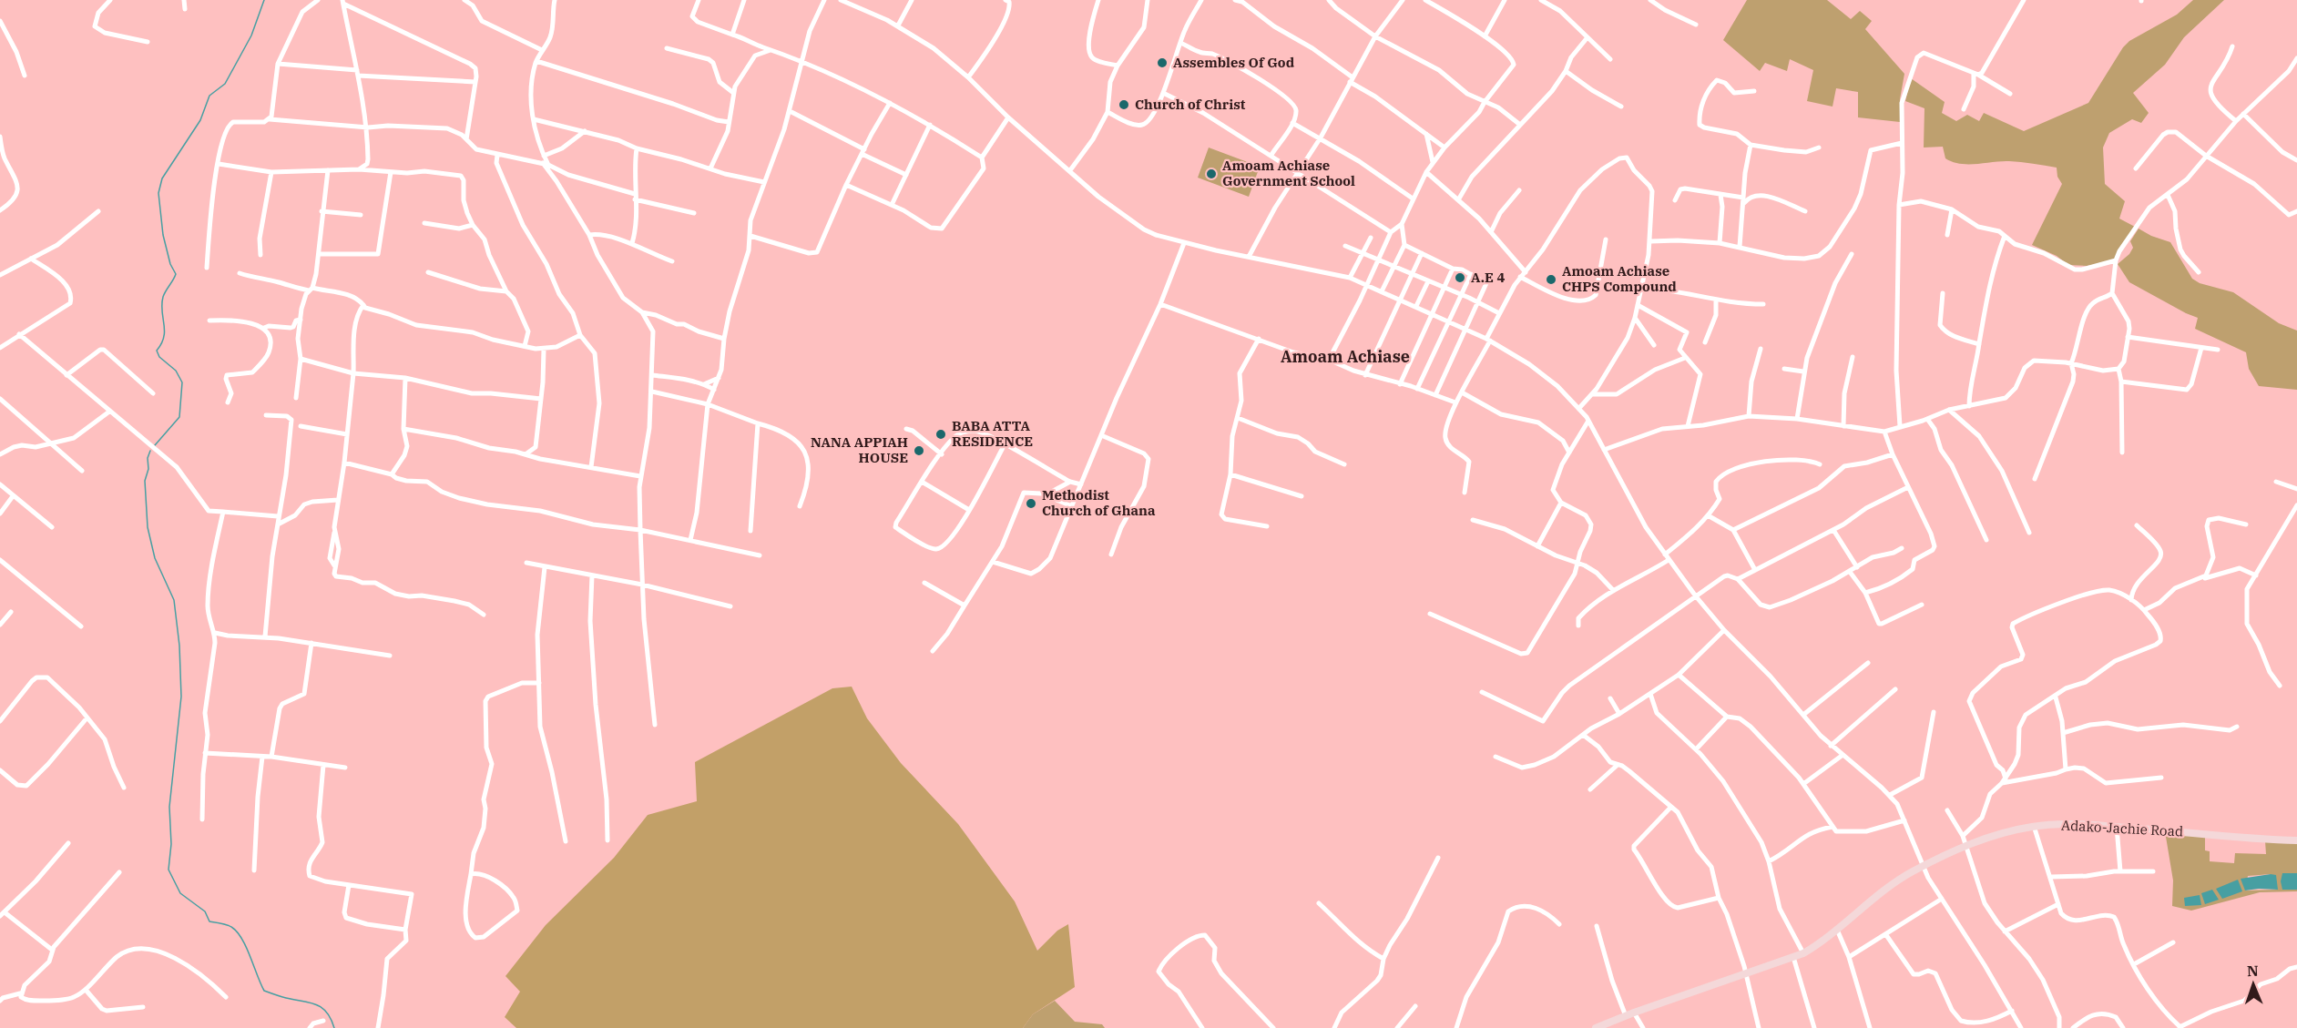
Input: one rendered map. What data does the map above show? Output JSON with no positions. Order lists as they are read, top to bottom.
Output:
{
  "streets": {
    "street": ["Adako-Jachie Road"]
  },
  "districts": ["Amoam Achiase"],
  "places": [
    "Assembles Of God",
    "Church of Christ",
    "Amoam Achiase Government School",
    "A.E 4",
    "Amoam Achiase CHPS Compound",
    "BABA ATTA RESIDENCE",
    "NANA APPIAH HOUSE",
    "Methodist Church of Ghana"
  ],
  "north": "top"
}
